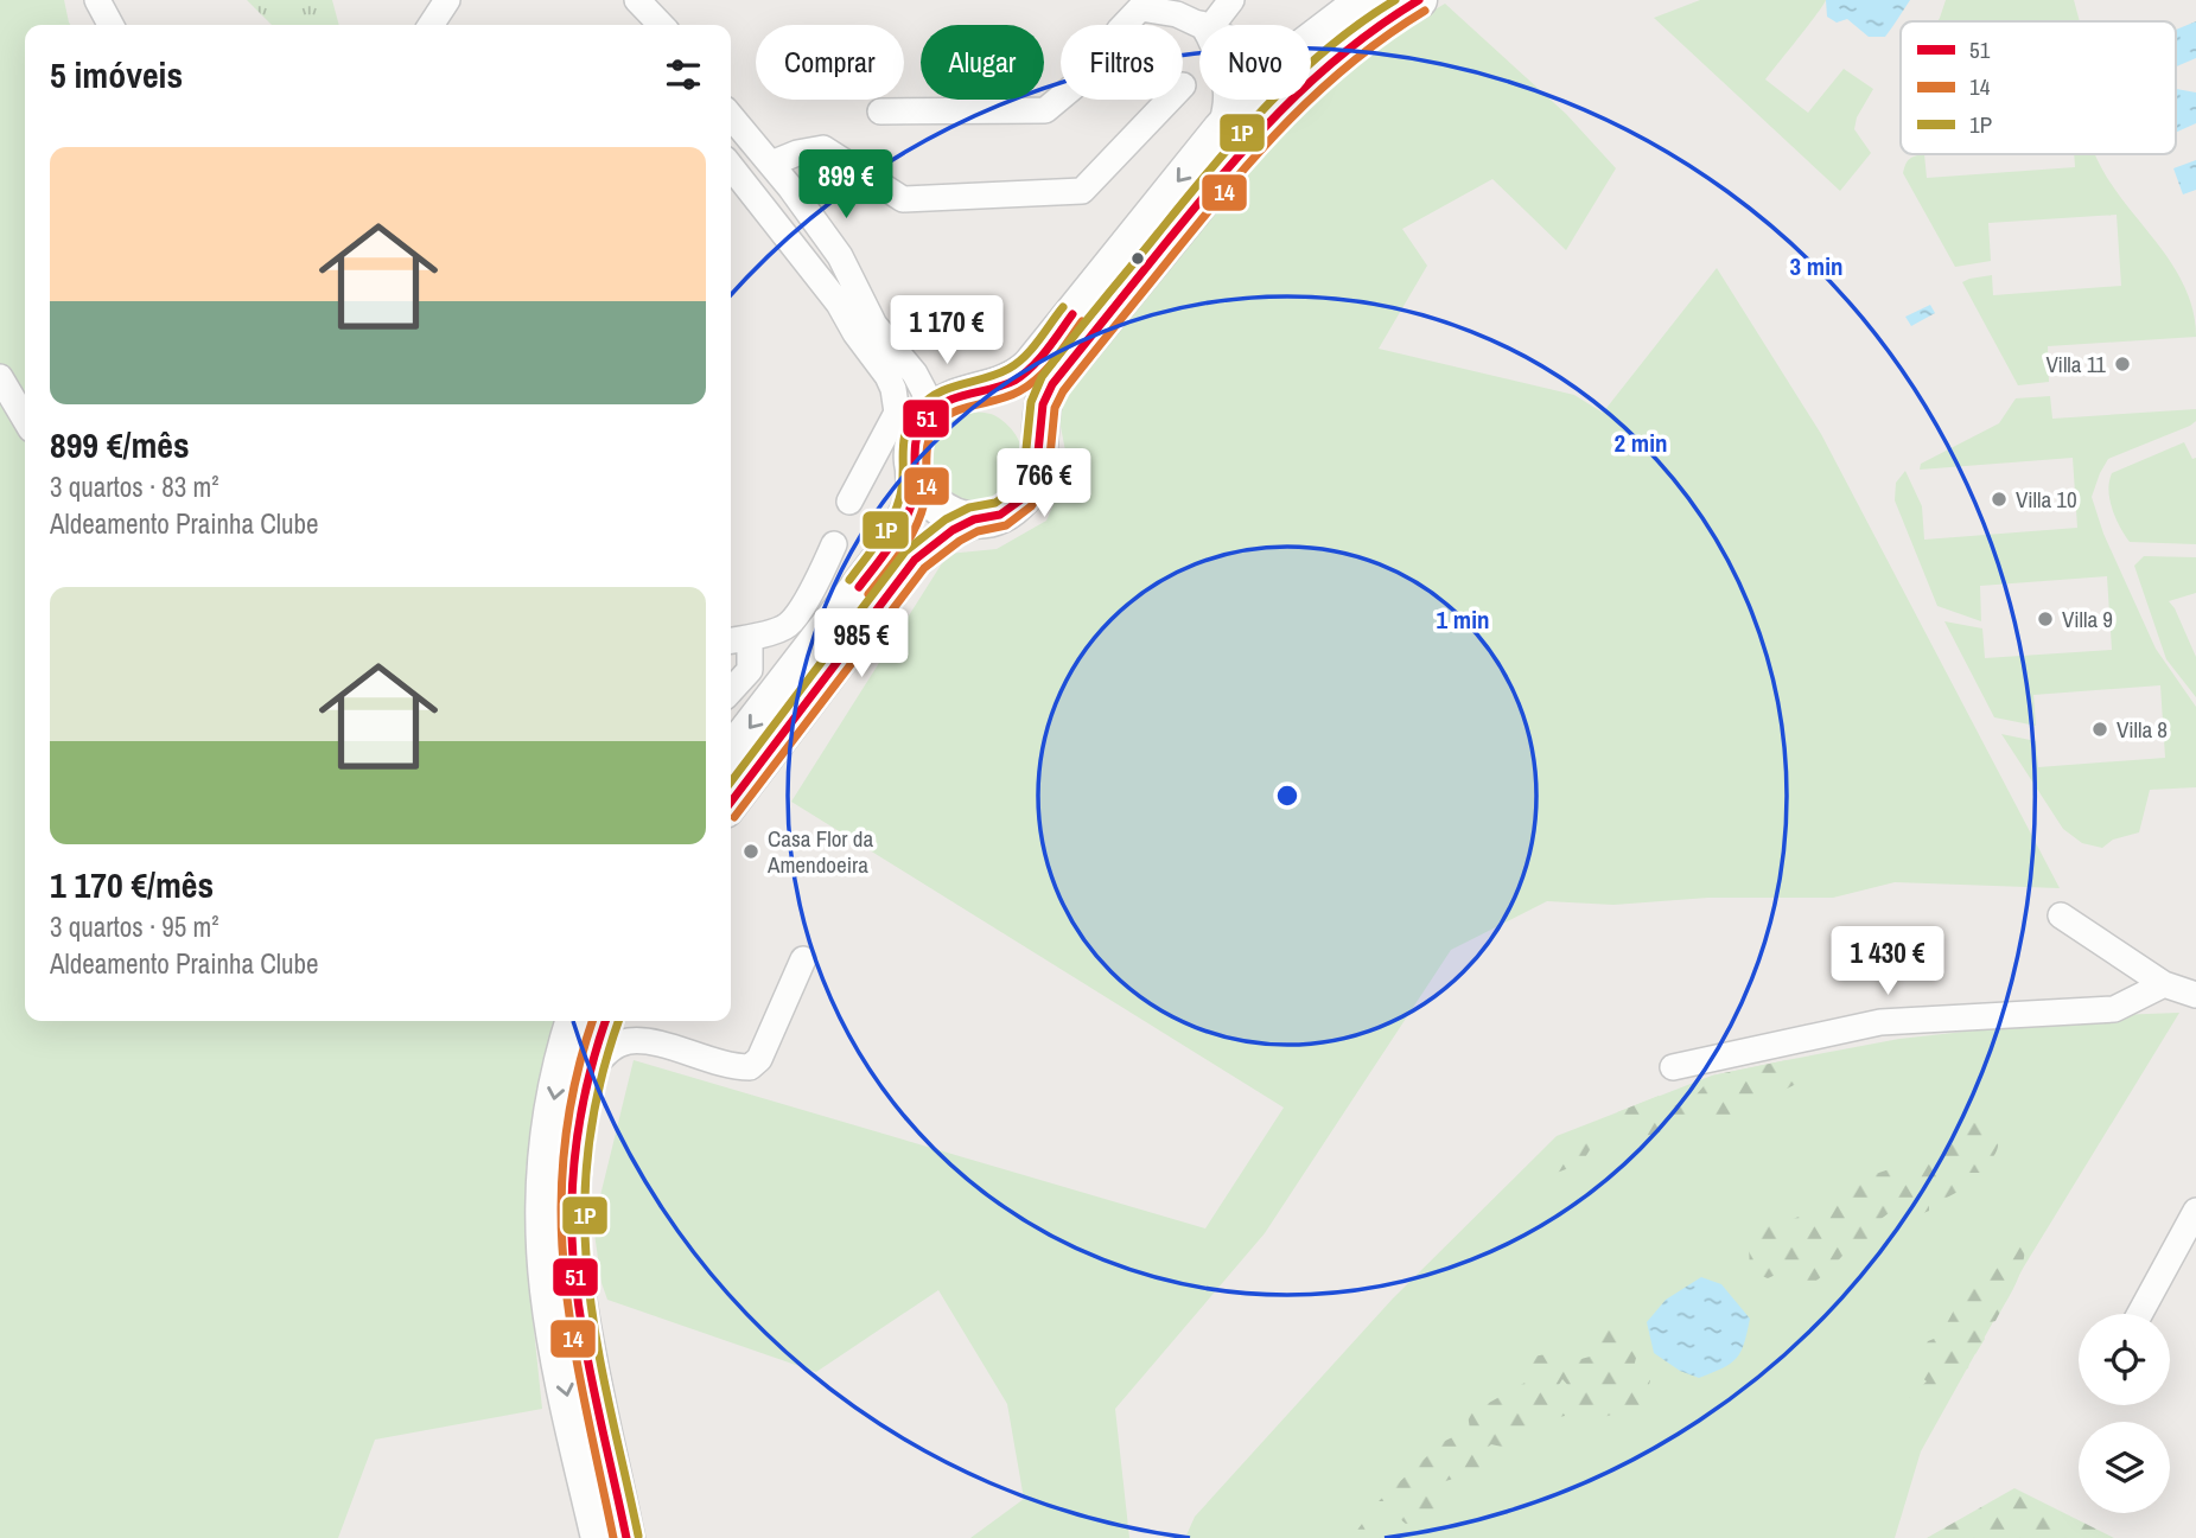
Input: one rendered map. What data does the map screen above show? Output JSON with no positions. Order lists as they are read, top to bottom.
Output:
{
  "places": [
    "Villa 11",
    "Villa 10",
    "Villa 9",
    "Villa 8",
    "Casa Flor da Amendoeira"
  ],
  "lines": ["transit line 51", "transit line 1P", "transit line 14"],
  "legend": ["51", "14", "1P"],
  "page": {
    "chip": [
      "Comprar",
      "Alugar",
      "Filtros",
      "Novo"
    ],
    "heading": "5 imóveis",
    "list": [
      {
        "name": "899 €/mês",
        "note": "3 quartos · 83 m² · Aldeamento Prainha Clube"
      },
      {
        "name": "1 170 €/mês",
        "note": "3 quartos · 95 m² · Aldeamento Prainha Clube"
      }
    ],
    "price": [
      "899 €",
      "1 170 €",
      "766 €",
      "985 €",
      "1 430 €"
    ]
  },
  "rings": ["3 min", "2 min", "1 min"]
}
